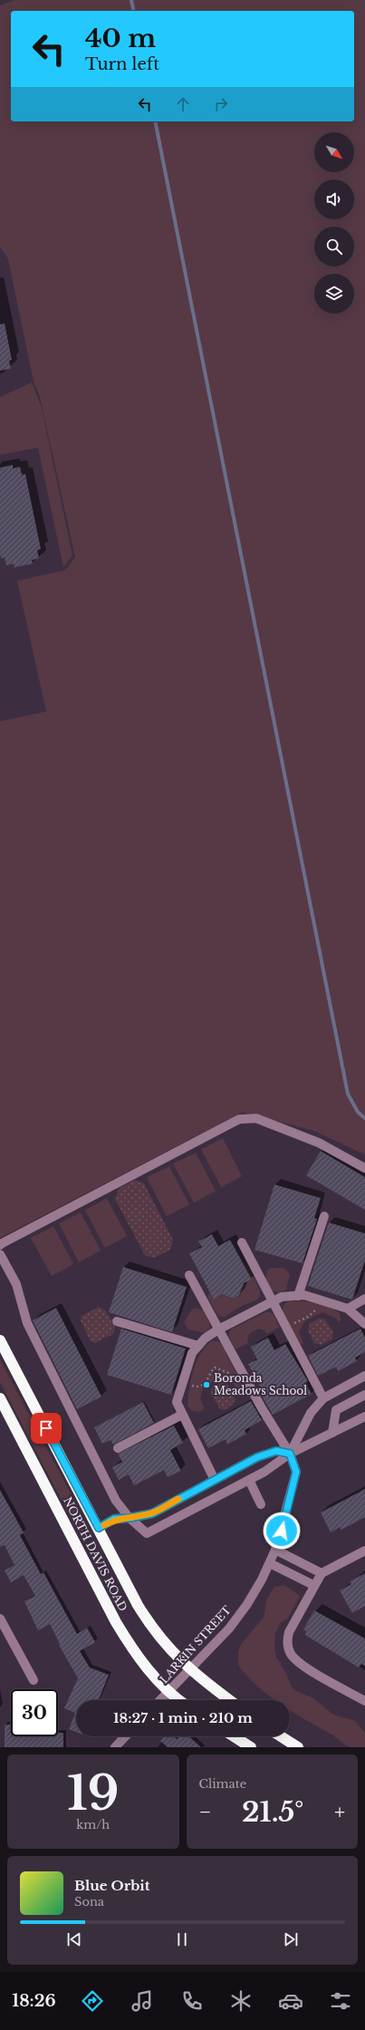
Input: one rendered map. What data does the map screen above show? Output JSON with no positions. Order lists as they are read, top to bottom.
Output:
{
  "streets": {
    "highway": ["NORTH DAVIS ROAD"],
    "street": ["LARKIN STREET"]
  },
  "crossings": [
    ["NORTH DAVIS ROAD", "LARKIN STREET"]
  ],
  "places": ["Boronda Meadows School"],
  "north": "bottom right",
  "page": {
    "turn": ["40 m", "Turn left"],
    "limit": "30",
    "trip": "18:27 · 1 min · 210 m",
    "tile": [
      ["19", "km/h"],
      "Climate"
    ],
    "heat": ["−", "21.5°", "+"],
    "song": ["Blue Orbit", "Sona"],
    "tabs": "18:26"
  }
}
